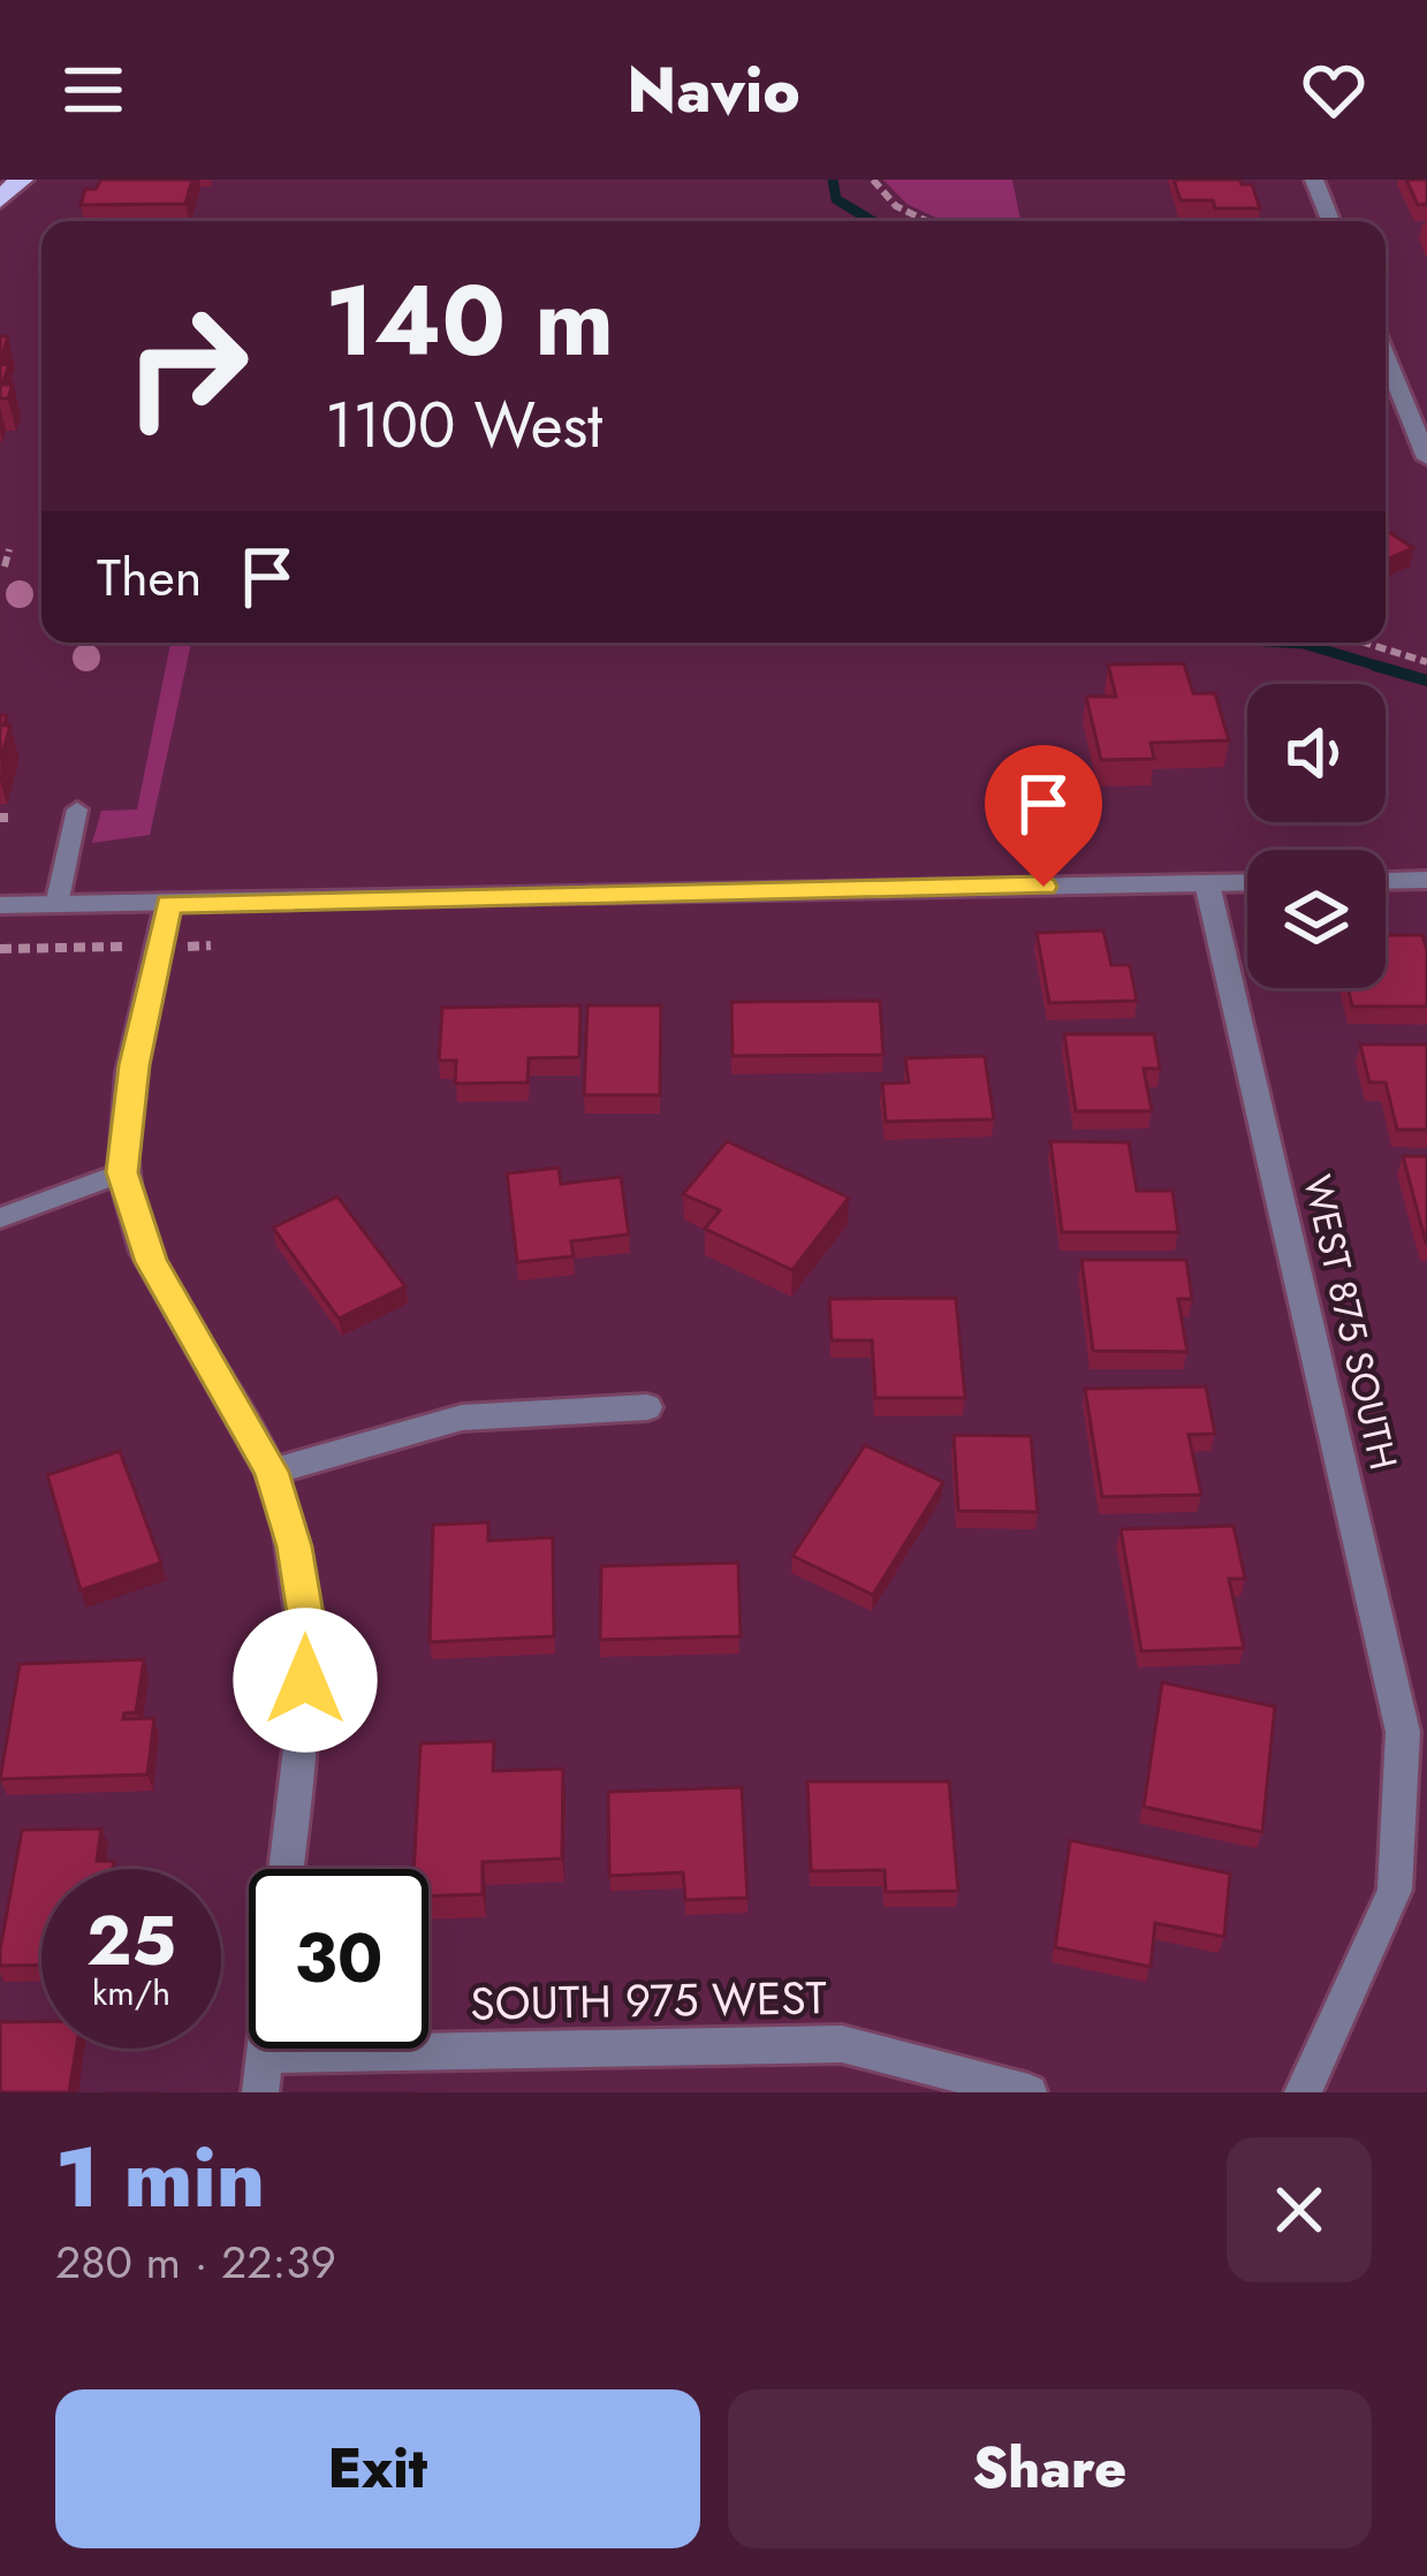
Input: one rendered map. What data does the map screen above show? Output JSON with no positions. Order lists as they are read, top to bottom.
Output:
{
  "streets": {
    "street": ["WEST 875 SOUTH", "SOUTH 975 WEST"]
  },
  "page": {
    "header": "Navio",
    "turn": ["140 m", "1100 West"],
    "then": "Then",
    "speed": "25 km/h",
    "limit": "30",
    "heading": ["1 min", "280 m · 22:39"],
    "buttons": ["Exit", "Share"]
  }
}
